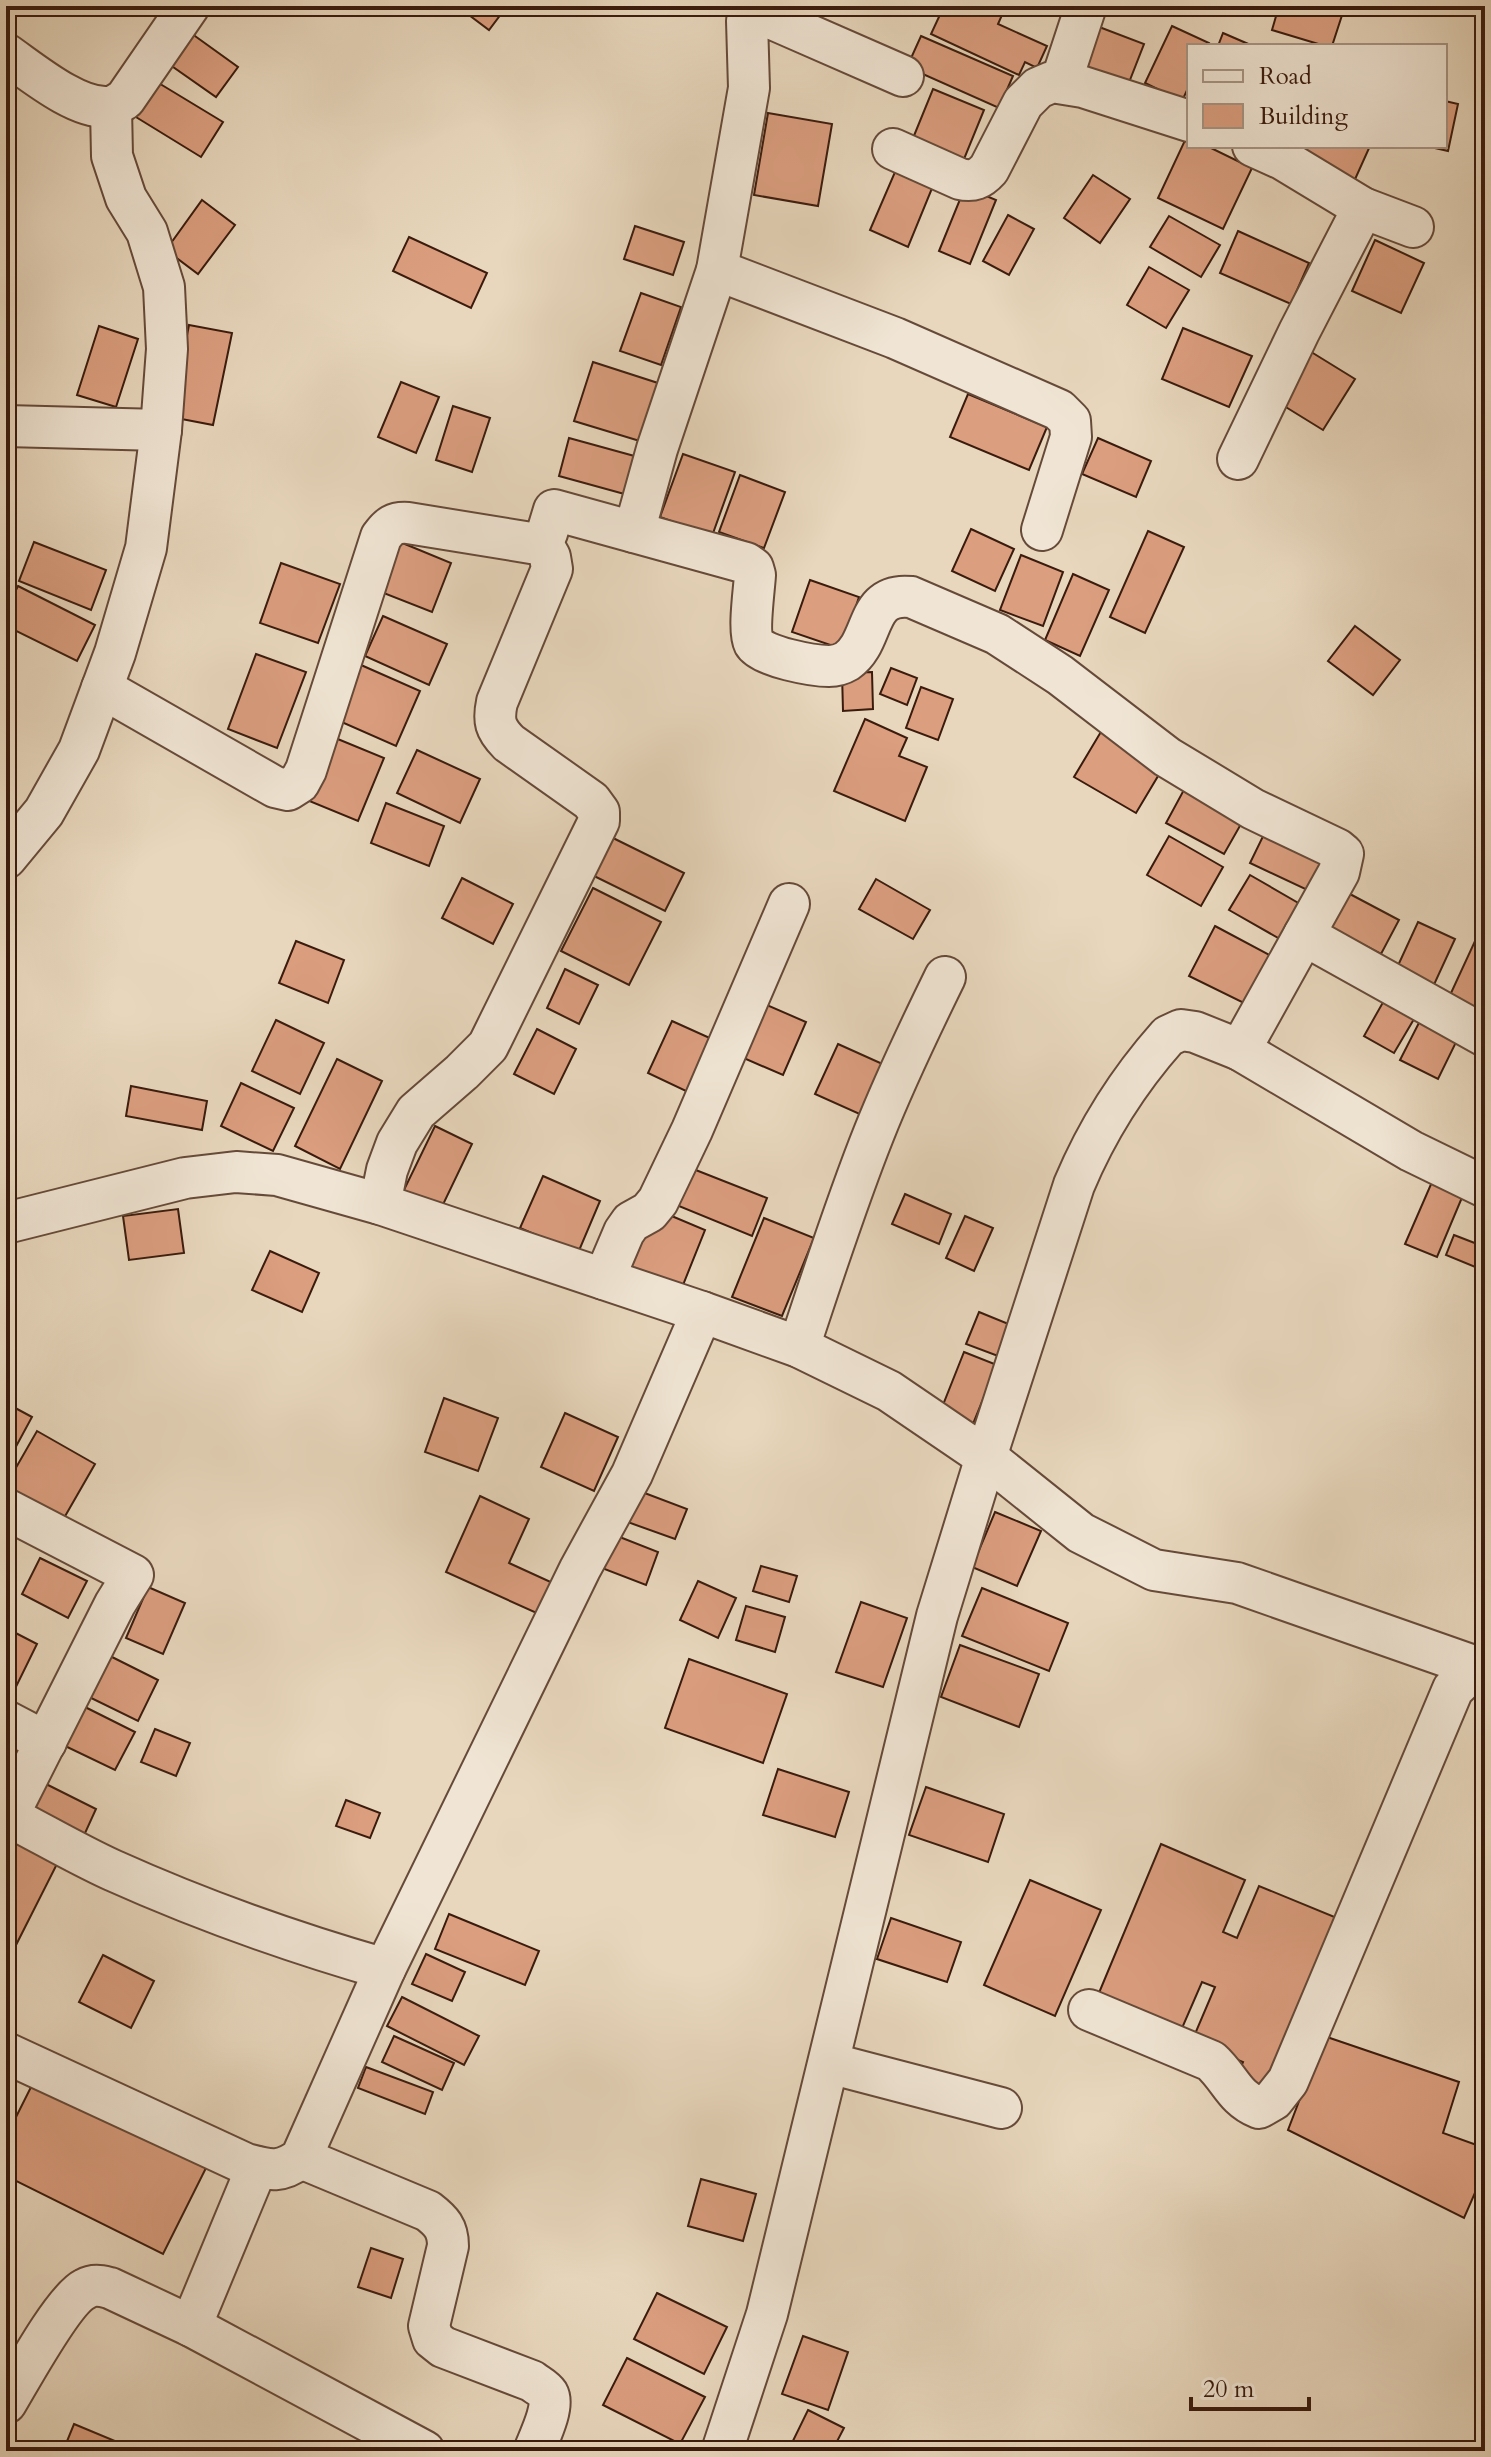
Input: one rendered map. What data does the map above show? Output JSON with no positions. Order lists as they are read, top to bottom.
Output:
{
  "legend": ["Road", "Building"],
  "scale_bar": "20 m"
}
